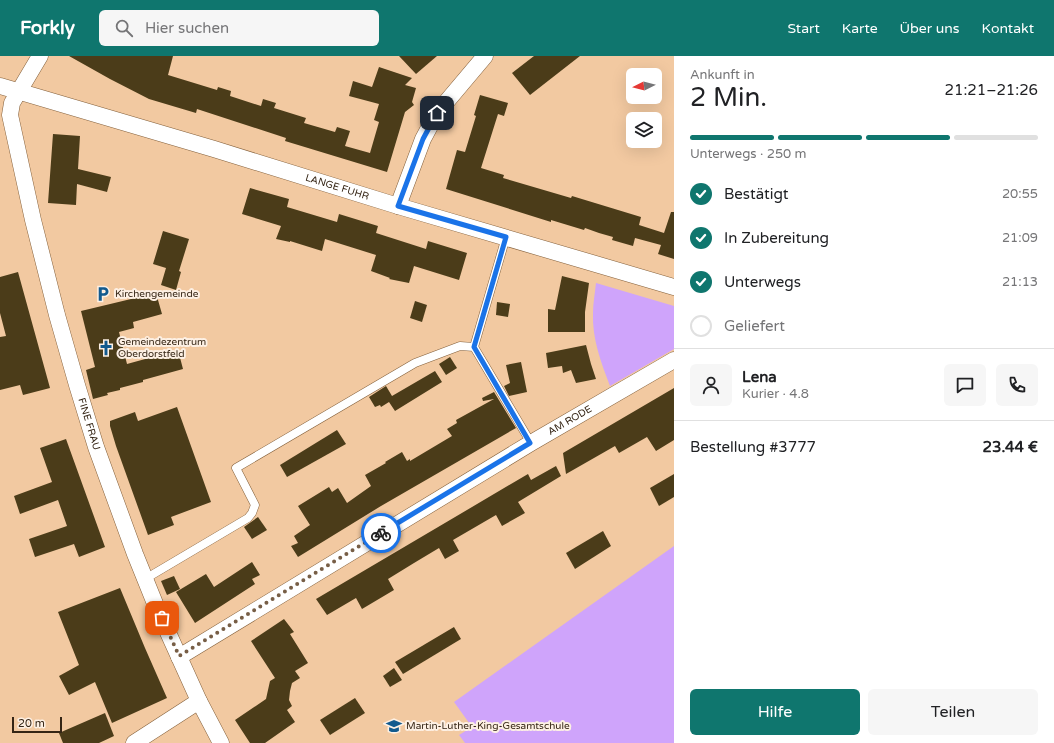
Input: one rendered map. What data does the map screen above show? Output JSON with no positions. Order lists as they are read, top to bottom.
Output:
{
  "streets": {
    "street": ["LANGE FUHR", "AM RODE", "FINE FRAU"]
  },
  "crossings": [
    ["LANGE FUHR", "FINE FRAU"],
    ["AM RODE", "FINE FRAU"]
  ],
  "places": {
    "parking": ["Kirchengemeinde"],
    "church": ["Gemeindezentrum Oberdorstfeld"],
    "school or university": ["Martin-Luther-King-Gesamtschule"]
  },
  "scale_bar": "20 m",
  "north": "left",
  "page": {
    "header": "Forkly",
    "search": "Hier suchen",
    "nav": [
      "Start",
      "Karte",
      "Über uns",
      "Kontakt"
    ],
    "heading": ["2 Min.", "Ankunft in", "21:21–21:26"],
    "panel": [
      "Lena",
      "Kurier · 4.8",
      "Bestellung #3777",
      "23.44 €"
    ],
    "bar": "Unterwegs · 250 m",
    "list": [
      ["Bestätigt", "20:55"],
      ["In Zubereitung", "21:09"],
      ["Unterwegs", "21:13"],
      "Geliefert"
    ],
    "buttons": ["Hilfe", "Teilen"],
    "scale": "20 m"
  }
}
